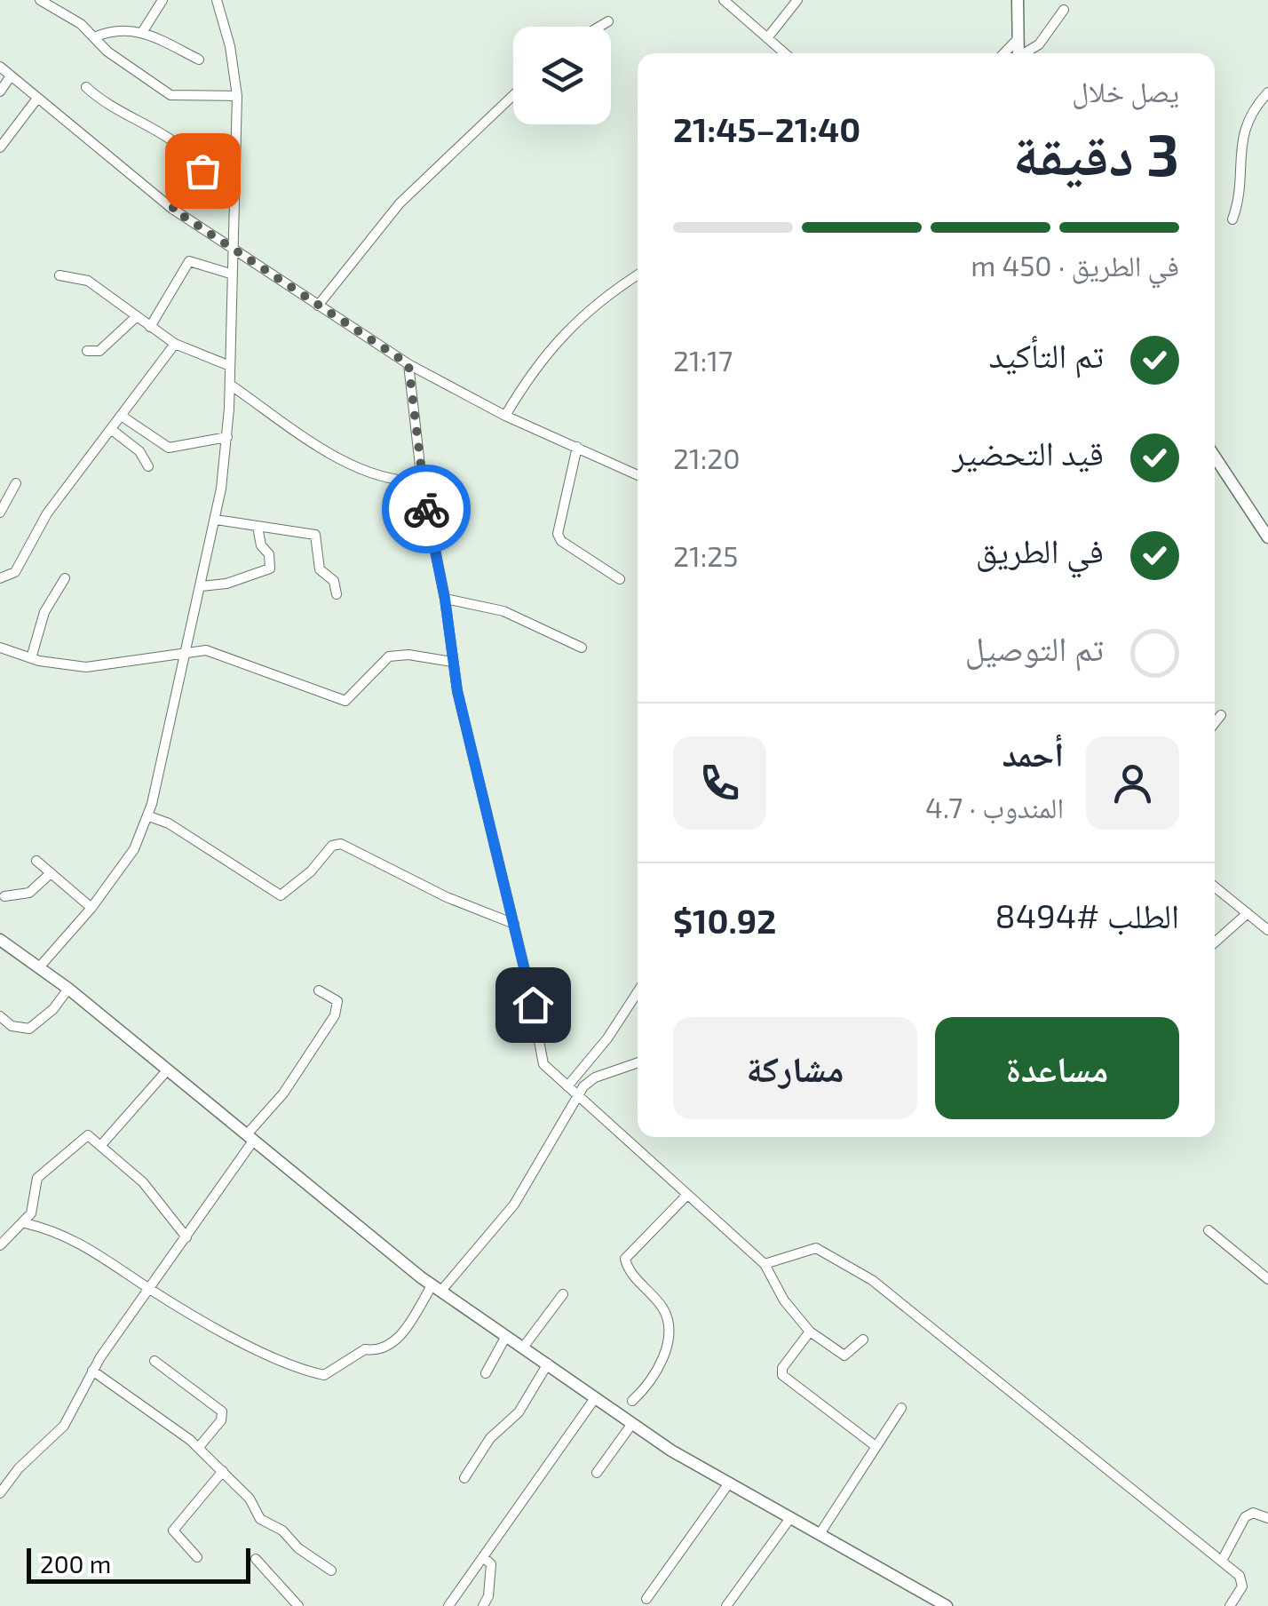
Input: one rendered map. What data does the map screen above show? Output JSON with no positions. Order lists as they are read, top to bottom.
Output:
{
  "scale_bar": "200 m",
  "page": {
    "heading": ["3 دقيقة", "يصل خلال", "21:40–21:45"],
    "panel": [
      "أحمد",
      "المندوب · 4.7",
      "الطلب #8494",
      "$10.92"
    ],
    "bar": "في الطريق · 450 m",
    "list": [
      ["تم التأكيد", "21:17"],
      ["قيد التحضير", "21:20"],
      ["في الطريق", "21:25"],
      "تم التوصيل"
    ],
    "buttons": ["مساعدة", "مشاركة"],
    "scale": "200 m"
  }
}
